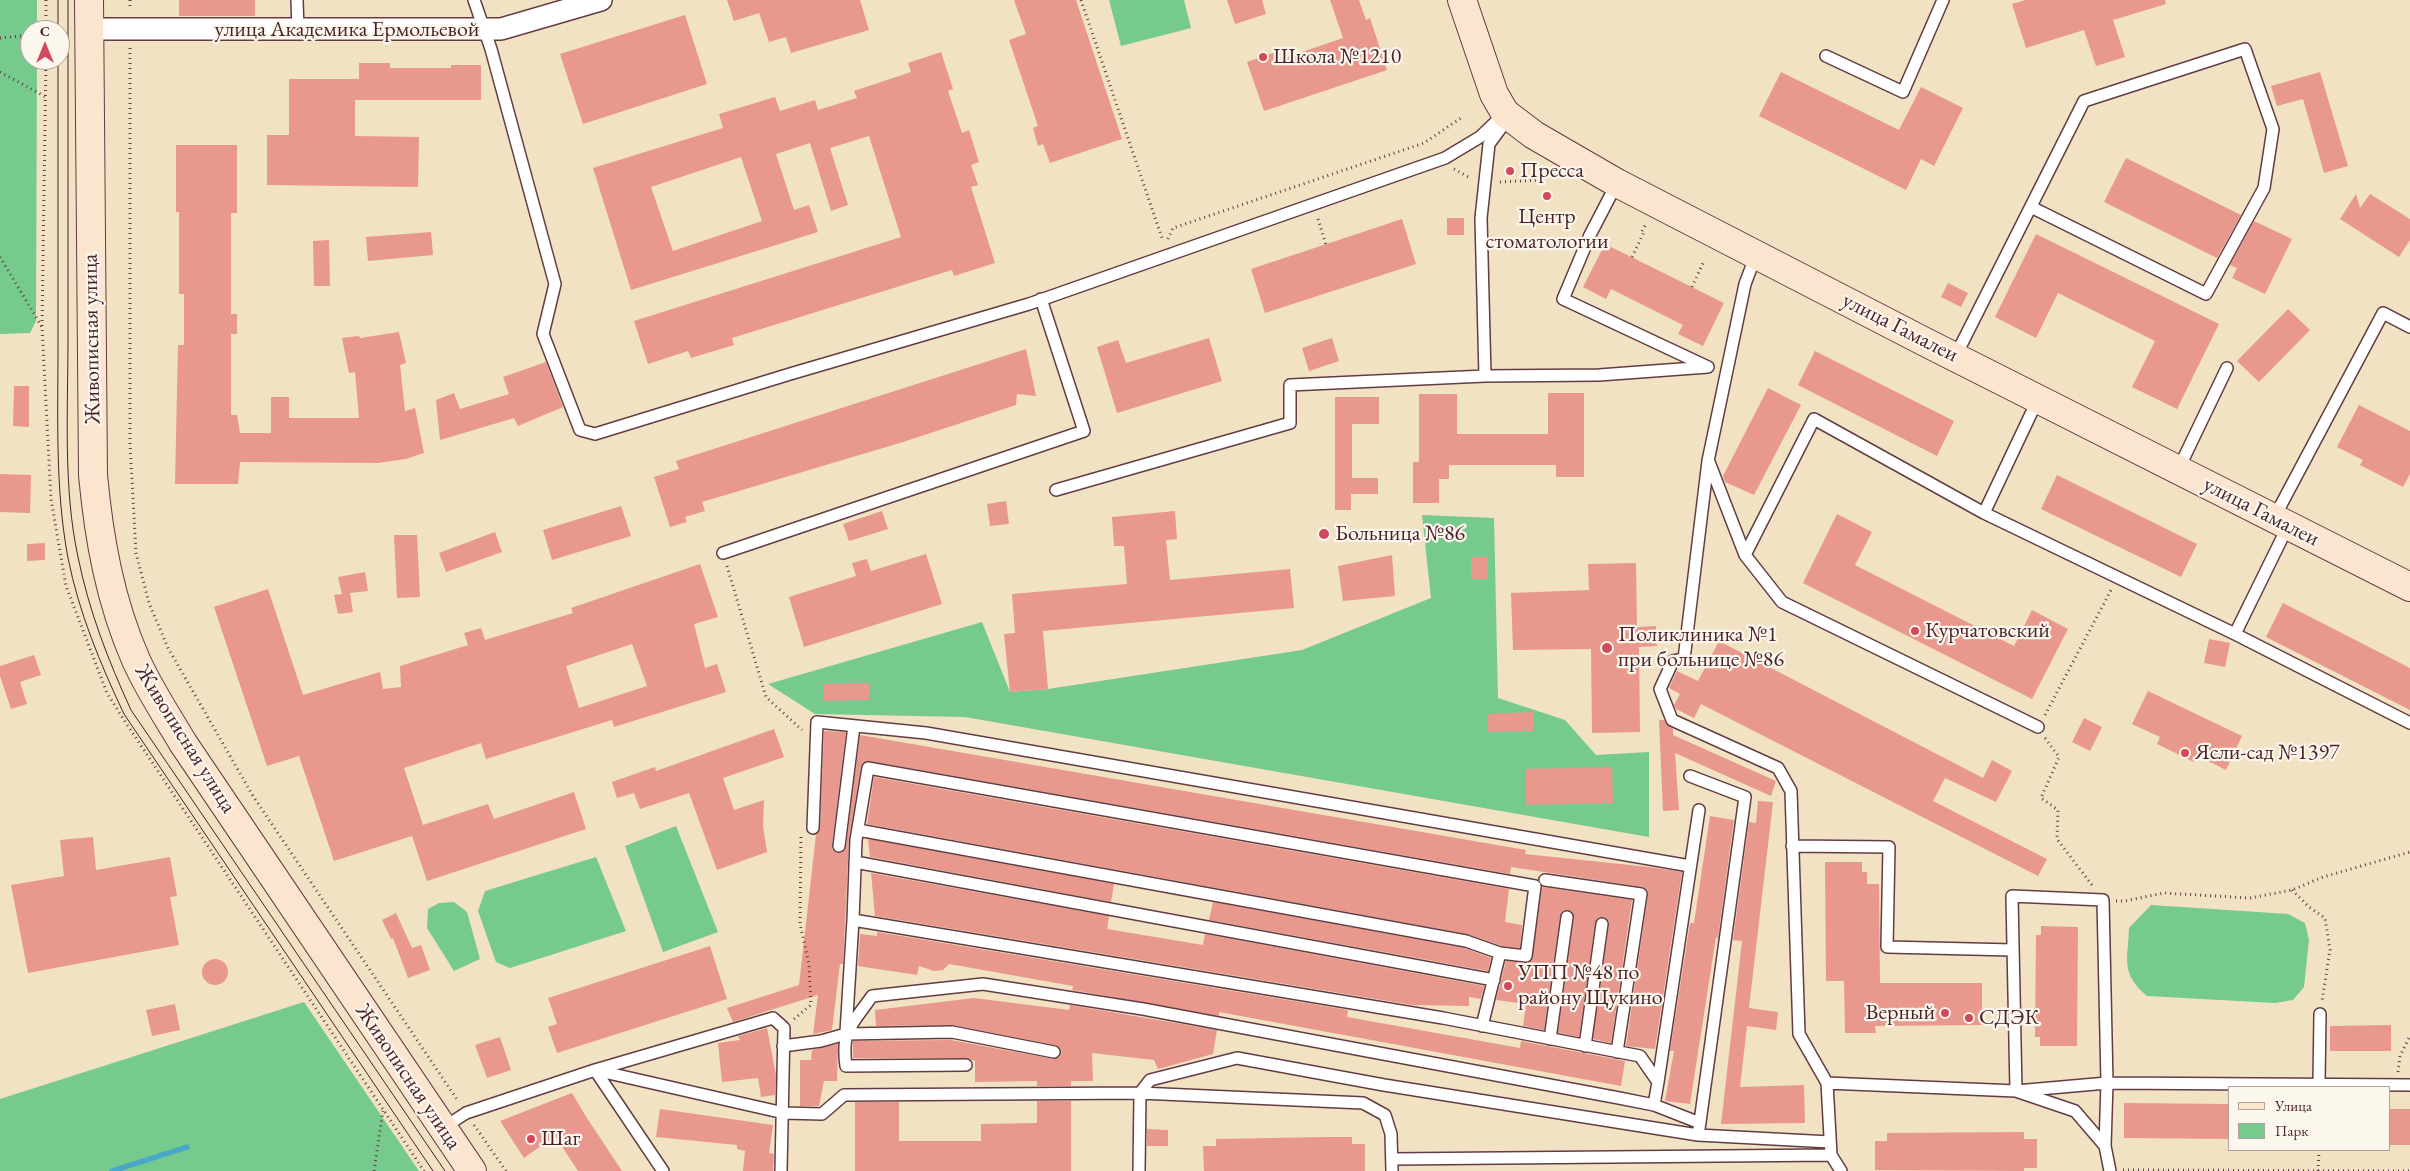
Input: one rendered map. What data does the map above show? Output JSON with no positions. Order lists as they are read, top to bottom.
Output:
{
  "streets": {
    "street": ["улица Академика Ермольевой", "улица Гамалеи", "Живописная улица"]
  },
  "crossings": [
    ["улица Академика Ермольевой", "Живописная улица"]
  ],
  "places": [
    "Школа №1210",
    "Пресса",
    "Центр стоматологии",
    "Больница №86",
    "Курчатовский",
    "Поликлиника №1 при больнице №86",
    "Ясли-сад №1397",
    "УПП №48 по району Щукино",
    "Верный",
    "СДЭК",
    "Шаг"
  ],
  "legend": ["Улица", "Парк"],
  "north": "top"
}
